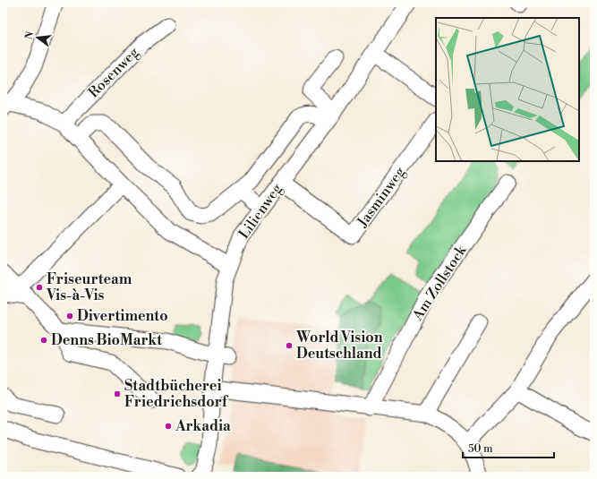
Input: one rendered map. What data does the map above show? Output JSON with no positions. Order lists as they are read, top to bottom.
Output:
{
  "streets": {
    "street": [
      "Rosenweg",
      "Jasminweg",
      "Lilienweg",
      "Am Zollstock"
    ]
  },
  "crossings": [
    ["Jasminweg", "Lilienweg"]
  ],
  "places": [
    "Friseurteam Vis-à-Vis",
    "Divertimento",
    "Denns BioMarkt",
    "World Vision Deutschland",
    "Stadtbücherei Friedrichsdorf",
    "Arkadia"
  ],
  "scale_bar": "50 m",
  "north": "left"
}
